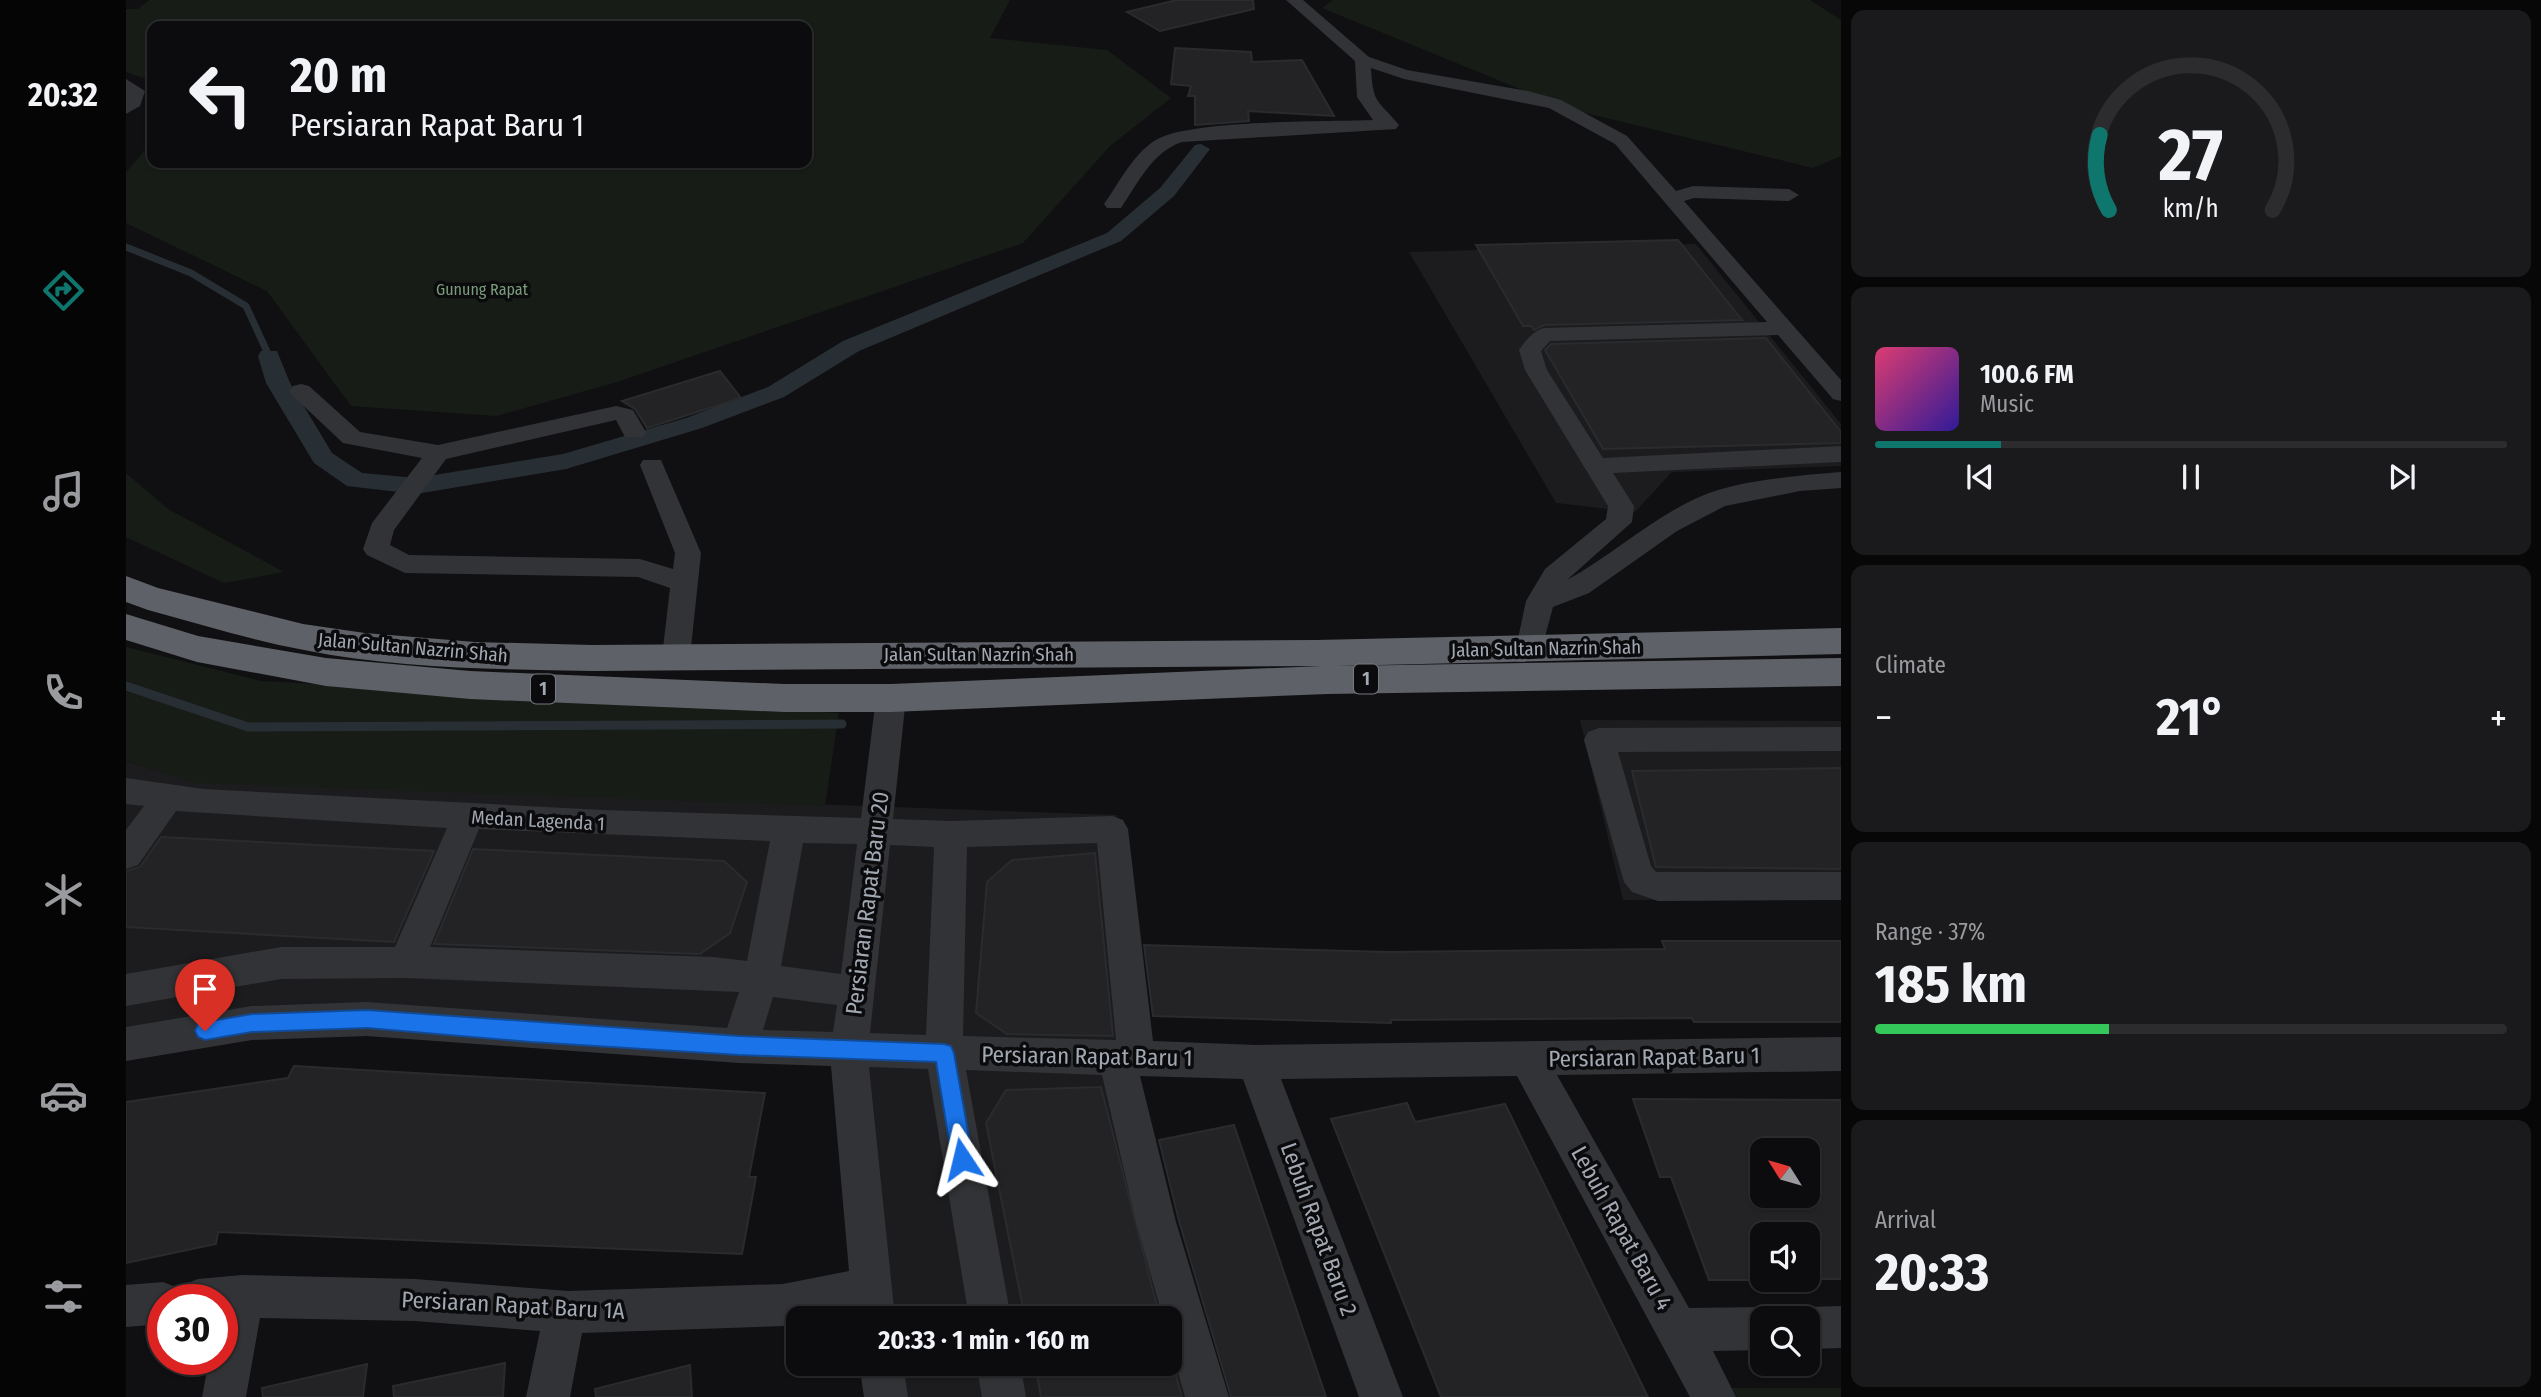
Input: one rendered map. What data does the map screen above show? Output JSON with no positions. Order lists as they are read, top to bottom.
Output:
{
  "streets": {
    "highway": ["Jalan Sultan Nazrin Shah", "1"],
    "street": [
      "Medan Lagenda 1",
      "Persiaran Rapat Baru 20",
      "Persiaran Rapat Baru 1",
      "Lebuh Rapat Baru 4",
      "Lebuh Rapat Baru 2",
      "Persiaran Rapat Baru 1A"
    ]
  },
  "crossings": [
    ["Jalan Sultan Nazrin Shah", "Persiaran Rapat Baru 20"],
    ["Medan Lagenda 1", "Persiaran Rapat Baru 20"],
    ["Medan Lagenda 1", "Persiaran Rapat Baru 1"],
    ["Persiaran Rapat Baru 20", "Persiaran Rapat Baru 1"],
    ["Persiaran Rapat Baru 20", "Persiaran Rapat Baru 1A"],
    ["Persiaran Rapat Baru 1", "Lebuh Rapat Baru 4"],
    ["Persiaran Rapat Baru 1", "Lebuh Rapat Baru 2"]
  ],
  "parks": ["Gunung Rapat"],
  "north": "top left",
  "page": {
    "tabs": "20:32",
    "turn": ["20 m", "Persiaran Rapat Baru 1"],
    "song": ["100.6 FM", "Music"],
    "tile": [
      "Climate",
      ["Range · 37%", "185 km"],
      ["Arrival", "20:33"]
    ],
    "heat": ["−", "21°", "+"],
    "limit": "30",
    "trip": "20:33 · 1 min · 160 m",
    "gauge": ["27", "km/h"]
  }
}
